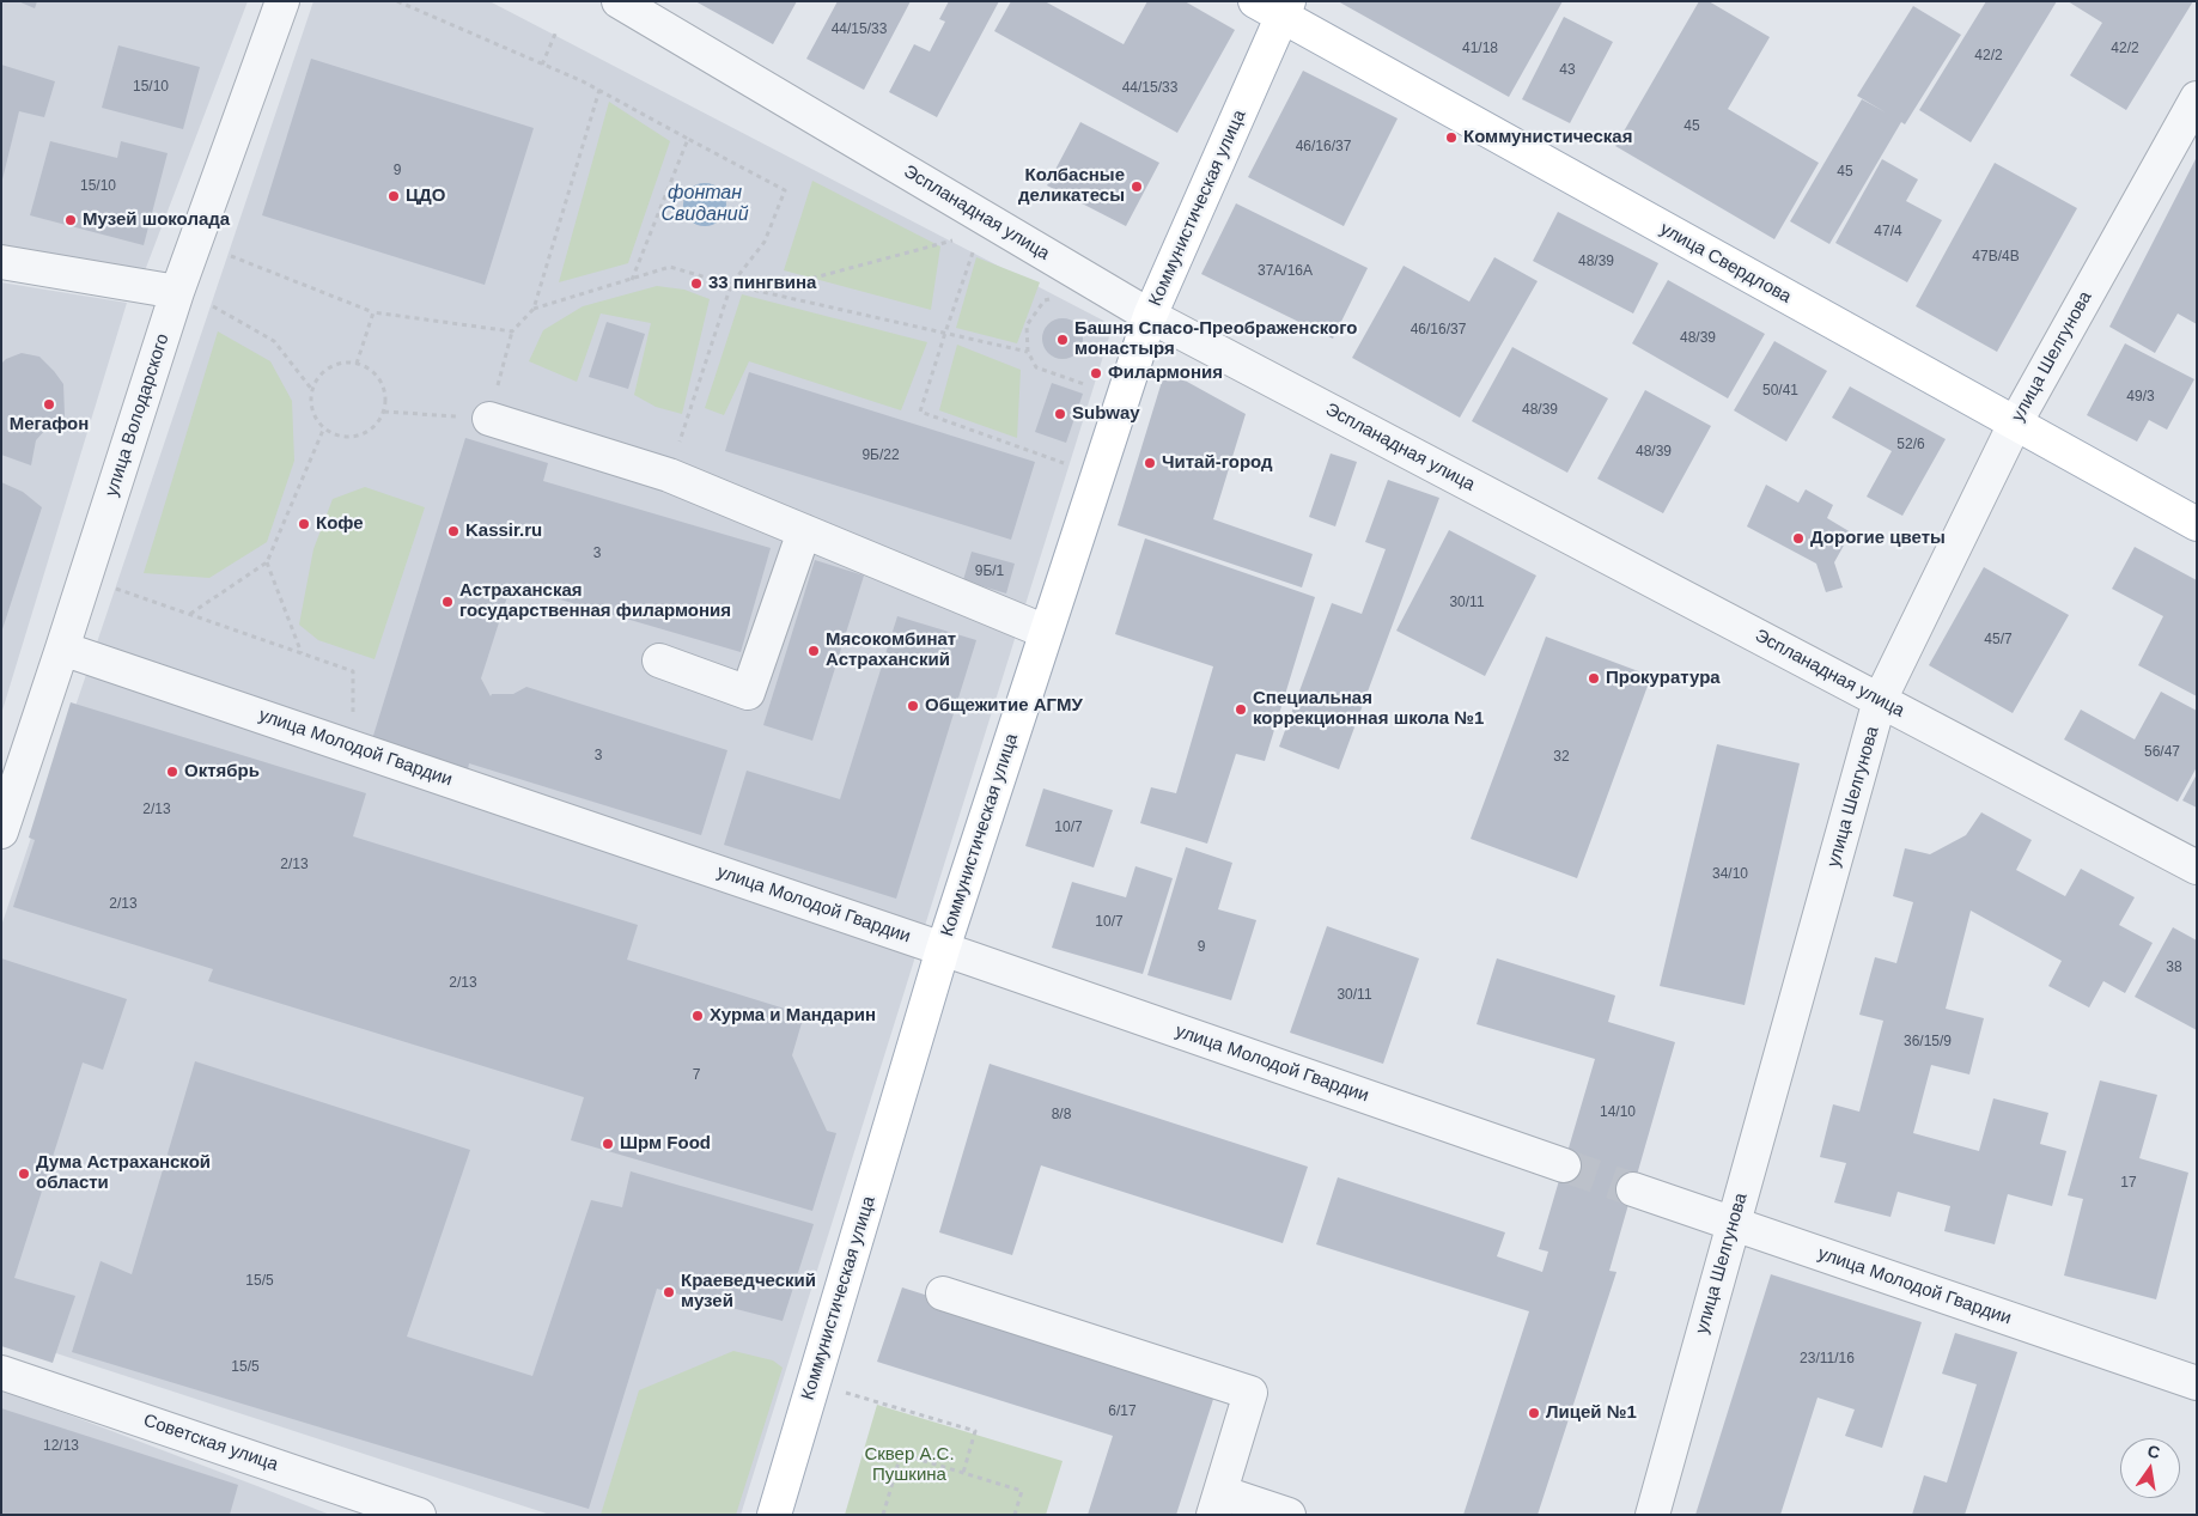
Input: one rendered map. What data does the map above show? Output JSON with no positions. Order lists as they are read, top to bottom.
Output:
{
  "streets": {
    "main road": ["Коммунистическая улица", "улица Свердлова"],
    "street": [
      "Эспланадная улица",
      "улица Шелгунова",
      "улица Володарского",
      "улица Молодой Гвардии",
      "Советская улица"
    ]
  },
  "crossings": [
    ["Коммунистическая улица", "Эспланадная улица"],
    ["Коммунистическая улица", "улица Свердлова"],
    ["Коммунистическая улица", "улица Молодой Гвардии"],
    ["Эспланадная улица", "улица Шелгунова"],
    ["улица Свердлова", "улица Шелгунова"],
    ["улица Шелгунова", "улица Молодой Гвардии"],
    ["улица Володарского", "улица Молодой Гвардии"]
  ],
  "water": ["фонтан Свиданий"],
  "parks": ["Сквер А.С. Пушкина"],
  "places": [
    "Коммунистическая",
    "Колбасные деликатесы",
    "ЦДО",
    "Музей шоколада",
    "33 пингвина",
    "Башня Спасо-Преображенского монастыря",
    "Филармония",
    "Мегафон",
    "Subway",
    "Читай-город",
    "Кофе",
    "Kassir.ru",
    "Дорогие цветы",
    "Астраханская государственная филармония",
    "Мясокомбинат Астраханский",
    "Прокуратура",
    "Общежитие АГМУ",
    "Специальная коррекционная школа №1",
    "Октябрь",
    "Хурма и Мандарин",
    "Шрм Food",
    "Дума Астраханской области",
    "Краеведческий музей",
    "Лицей №1"
  ],
  "house_numbers": [
    "44/15/33",
    "41/18",
    "42/2",
    "42/2",
    "43",
    "15/10",
    "44/15/33",
    "45",
    "46/16/37",
    "9",
    "45",
    "15/10",
    "47/4",
    "47В/4В",
    "48/39",
    "37А/16А",
    "46/16/37",
    "48/39",
    "50/41",
    "49/3",
    "48/39",
    "52/6",
    "48/39",
    "9Б/22",
    "3",
    "9Б/1",
    "30/11",
    "45/7",
    "56/47",
    "3",
    "32",
    "2/13",
    "10/7",
    "2/13",
    "34/10",
    "2/13",
    "10/7",
    "9",
    "38",
    "2/13",
    "30/11",
    "36/15/9",
    "7",
    "14/10",
    "8/8",
    "17",
    "15/5",
    "23/11/16",
    "15/5",
    "6/17",
    "12/13"
  ],
  "north": "top"
}
